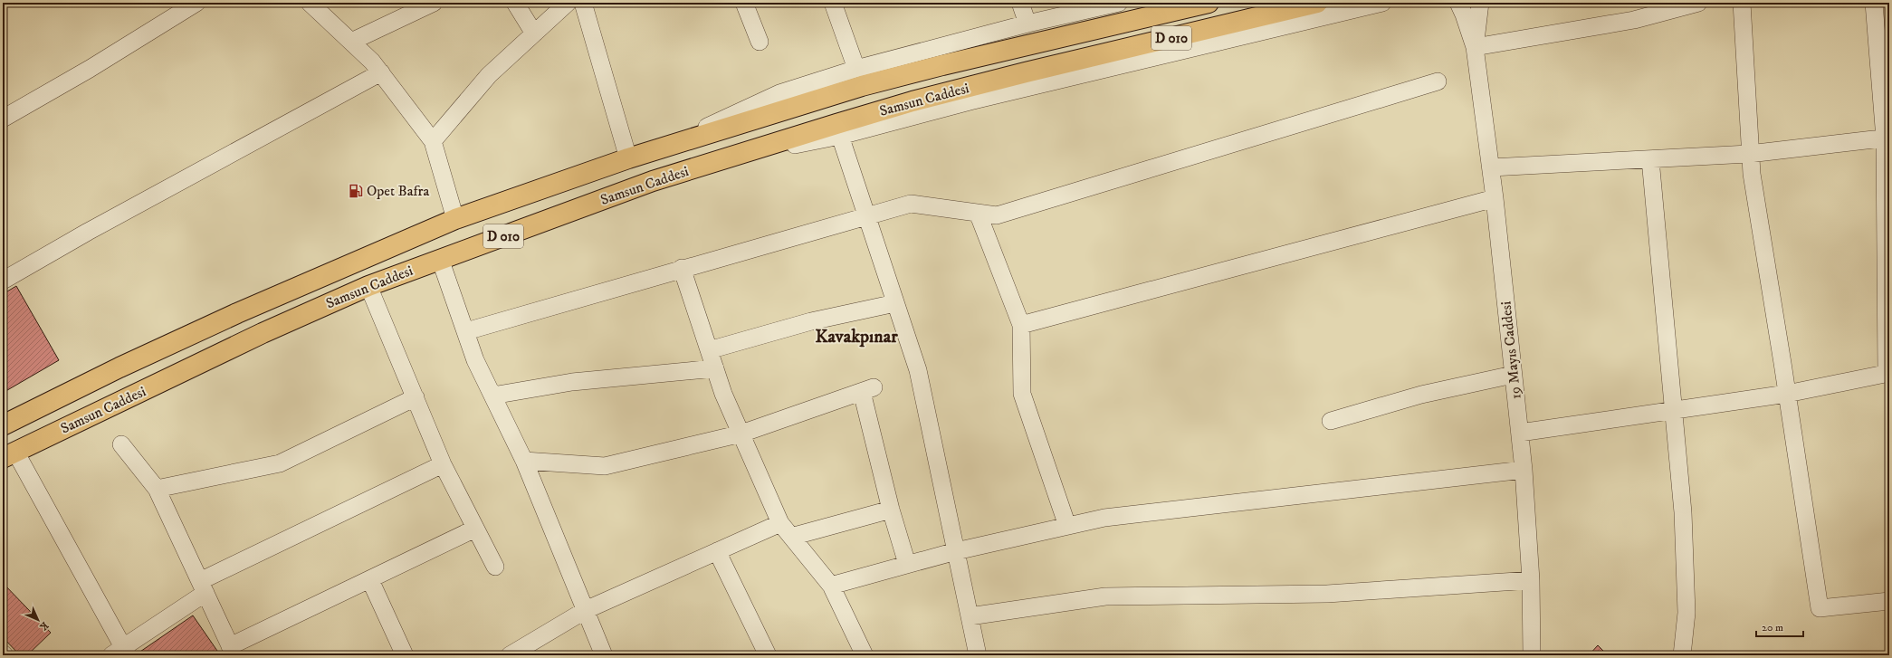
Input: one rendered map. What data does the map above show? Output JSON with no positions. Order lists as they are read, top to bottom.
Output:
{
  "streets": {
    "highway": ["D 010", "Samsun Caddesi"],
    "street": ["19 Mayıs Caddesi"]
  },
  "districts": ["Kavakpınar"],
  "places": {
    "fuel station": ["Opet Bafra"]
  },
  "scale_bar": "20 m",
  "north": "bottom right"
}
